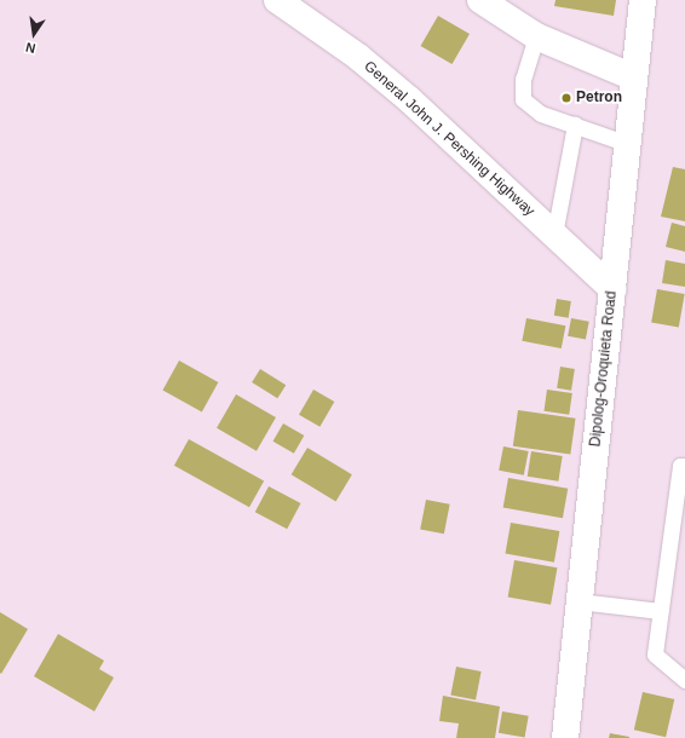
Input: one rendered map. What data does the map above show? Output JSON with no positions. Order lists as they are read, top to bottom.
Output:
{
  "streets": {
    "main road": ["General John J. Pershing Highway", "Dipolog-Oroquieta Road"]
  },
  "crossings": [
    ["General John J. Pershing Highway", "Dipolog-Oroquieta Road"]
  ],
  "places": ["Petron"],
  "north": "bottom"
}
